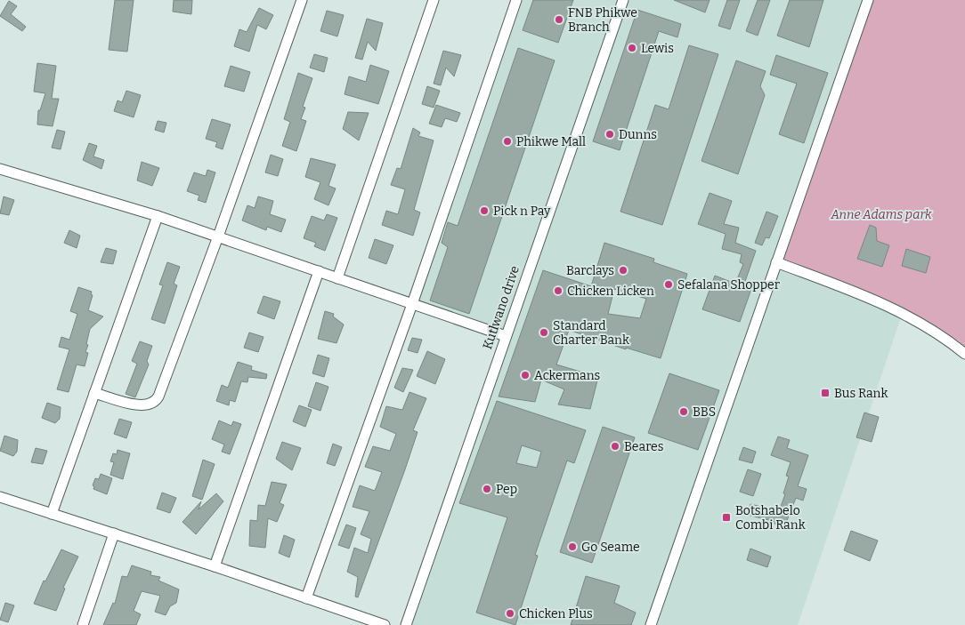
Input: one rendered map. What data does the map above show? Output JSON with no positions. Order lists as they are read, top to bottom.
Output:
{
  "streets": {
    "street": ["Kutlwano drive"]
  },
  "parks": ["Anne Adams park"],
  "places": {
    "other": [
      "FNB Phikwe Branch",
      "Lewis",
      "Dunns",
      "Phikwe Mall",
      "Pick n Pay",
      "Barclays",
      "Sefalana Shopper",
      "Chicken Licken",
      "Standard Charter Bank",
      "Ackermans",
      "BBS",
      "Beares",
      "Pep",
      "Go Seame",
      "Chicken Plus"
    ],
    "transit": ["Bus Rank", "Botshabelo Combi Rank"]
  }
}
